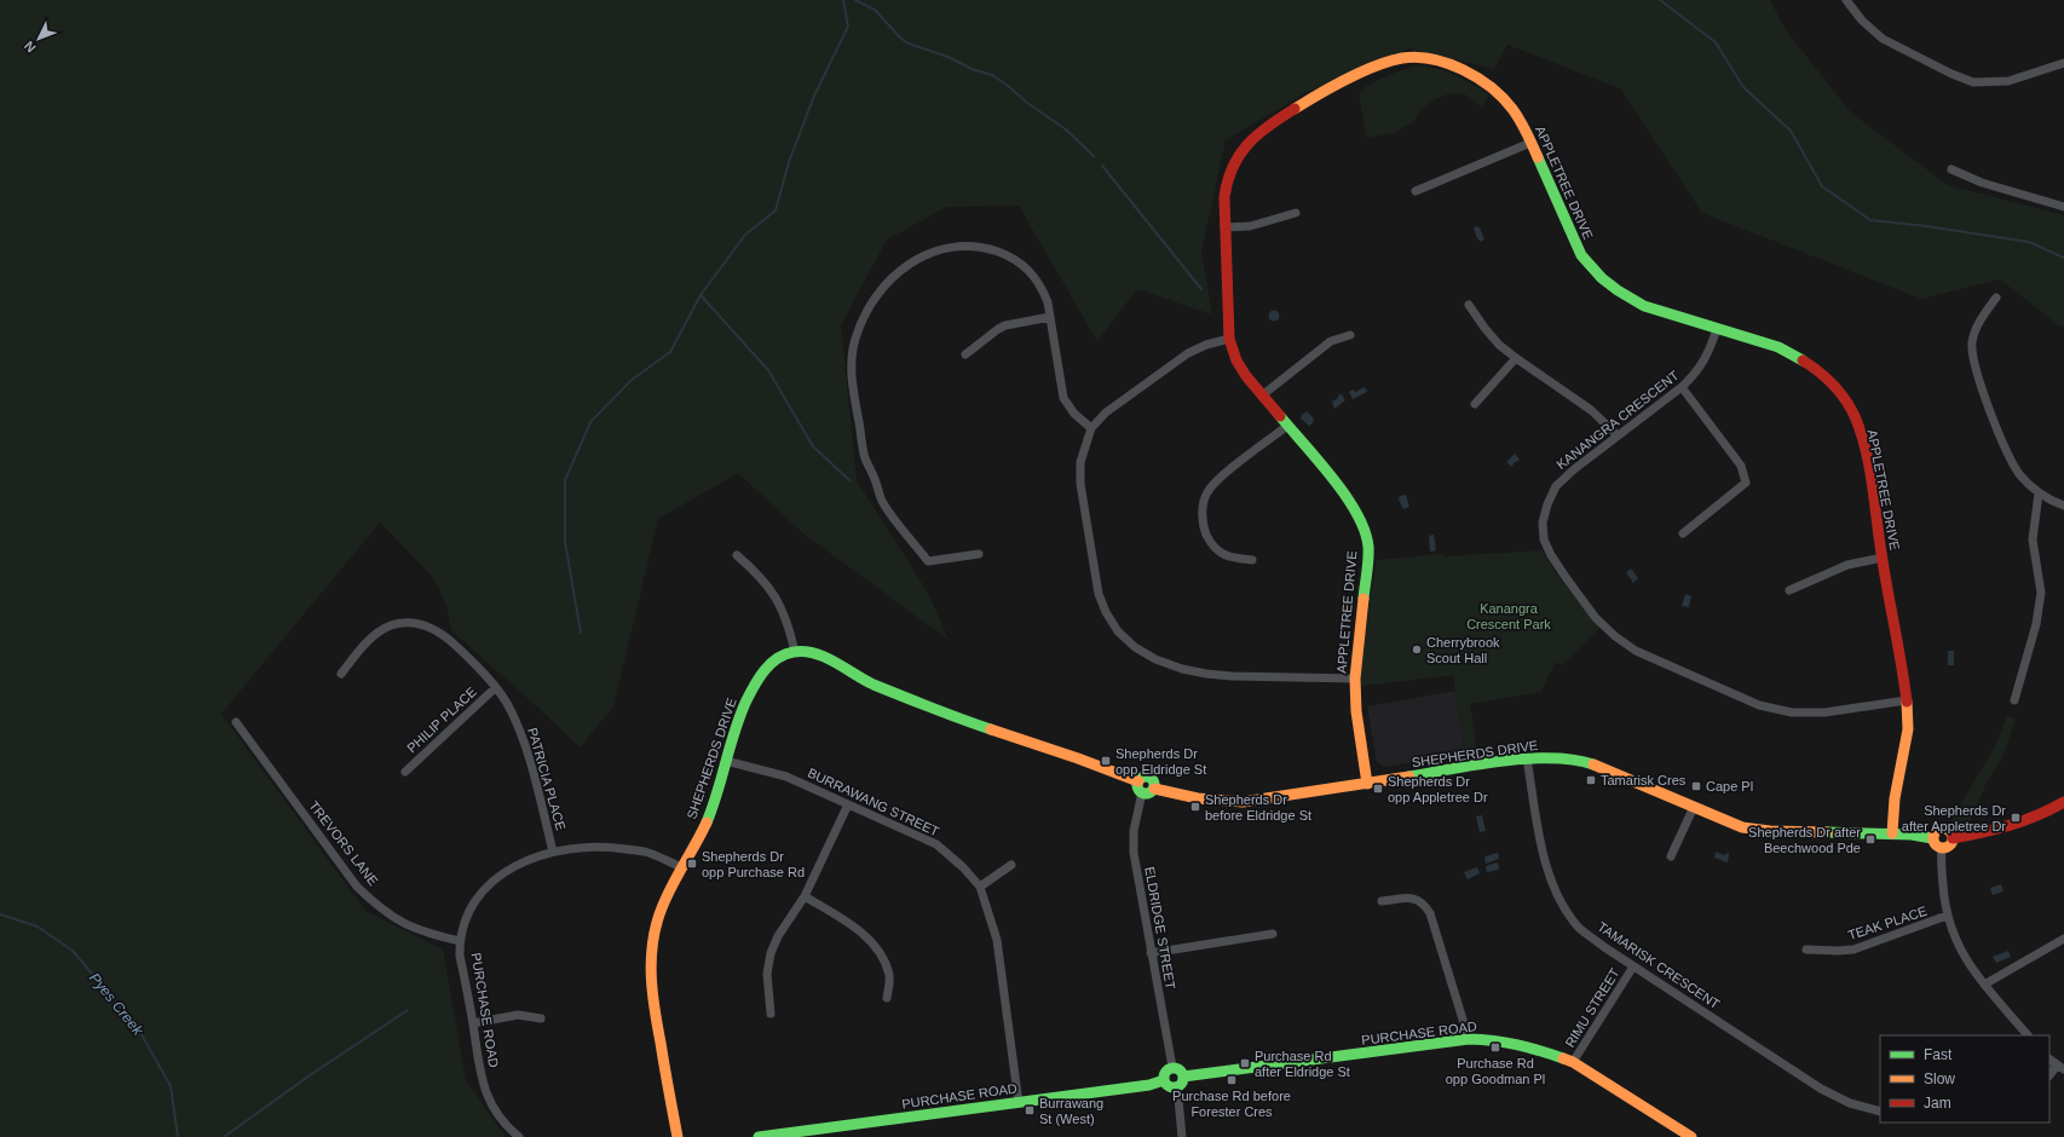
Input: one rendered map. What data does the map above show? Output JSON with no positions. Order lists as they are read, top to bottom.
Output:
{
  "streets": {
    "main road": ["APPLETREE DRIVE", "SHEPHERDS DRIVE", "PURCHASE ROAD"],
    "street": [
      "KANANGRA CRESCENT",
      "PHILIP PLACE",
      "PATRICIA PLACE",
      "BURRAWANG STREET",
      "TREVORS LANE",
      "TEAK PLACE",
      "ELDRIDGE STREET",
      "TAMARISK CRESCENT",
      "RIMU STREET"
    ]
  },
  "crossings": [
    ["APPLETREE DRIVE", "KANANGRA CRESCENT"],
    ["APPLETREE DRIVE", "SHEPHERDS DRIVE"],
    ["PHILIP PLACE", "PATRICIA PLACE"],
    ["SHEPHERDS DRIVE", "BURRAWANG STREET"],
    ["SHEPHERDS DRIVE", "ELDRIDGE STREET"],
    ["SHEPHERDS DRIVE", "TAMARISK CRESCENT"],
    ["SHEPHERDS DRIVE", "PURCHASE ROAD"],
    ["PATRICIA PLACE", "PURCHASE ROAD"],
    ["BURRAWANG STREET", "PURCHASE ROAD"],
    ["TREVORS LANE", "PURCHASE ROAD"],
    ["ELDRIDGE STREET", "PURCHASE ROAD"],
    ["TAMARISK CRESCENT", "RIMU STREET"],
    ["RIMU STREET", "PURCHASE ROAD"]
  ],
  "water": ["Pyes Creek"],
  "parks": ["Kanangra Crescent Park"],
  "places": {
    "other": ["Cherrybrook Scout Hall"],
    "transit": [
      "Shepherds Dr opp Eldridge St",
      "Tamarisk Cres",
      "Cape Pl",
      "Shepherds Dr opp Appletree Dr",
      "Shepherds Dr before Eldridge St",
      "Shepherds Dr after Appletree Dr",
      "Shepherds Dr after Beechwood Pde",
      "Shepherds Dr opp Purchase Rd",
      "Purchase Rd opp Goodman Pl",
      "Purchase Rd after Eldridge St",
      "Purchase Rd before Forester Cres",
      "Burrawang St (West)"
    ]
  },
  "legend": ["Fast", "Slow", "Jam"],
  "north": "bottom left"
}
